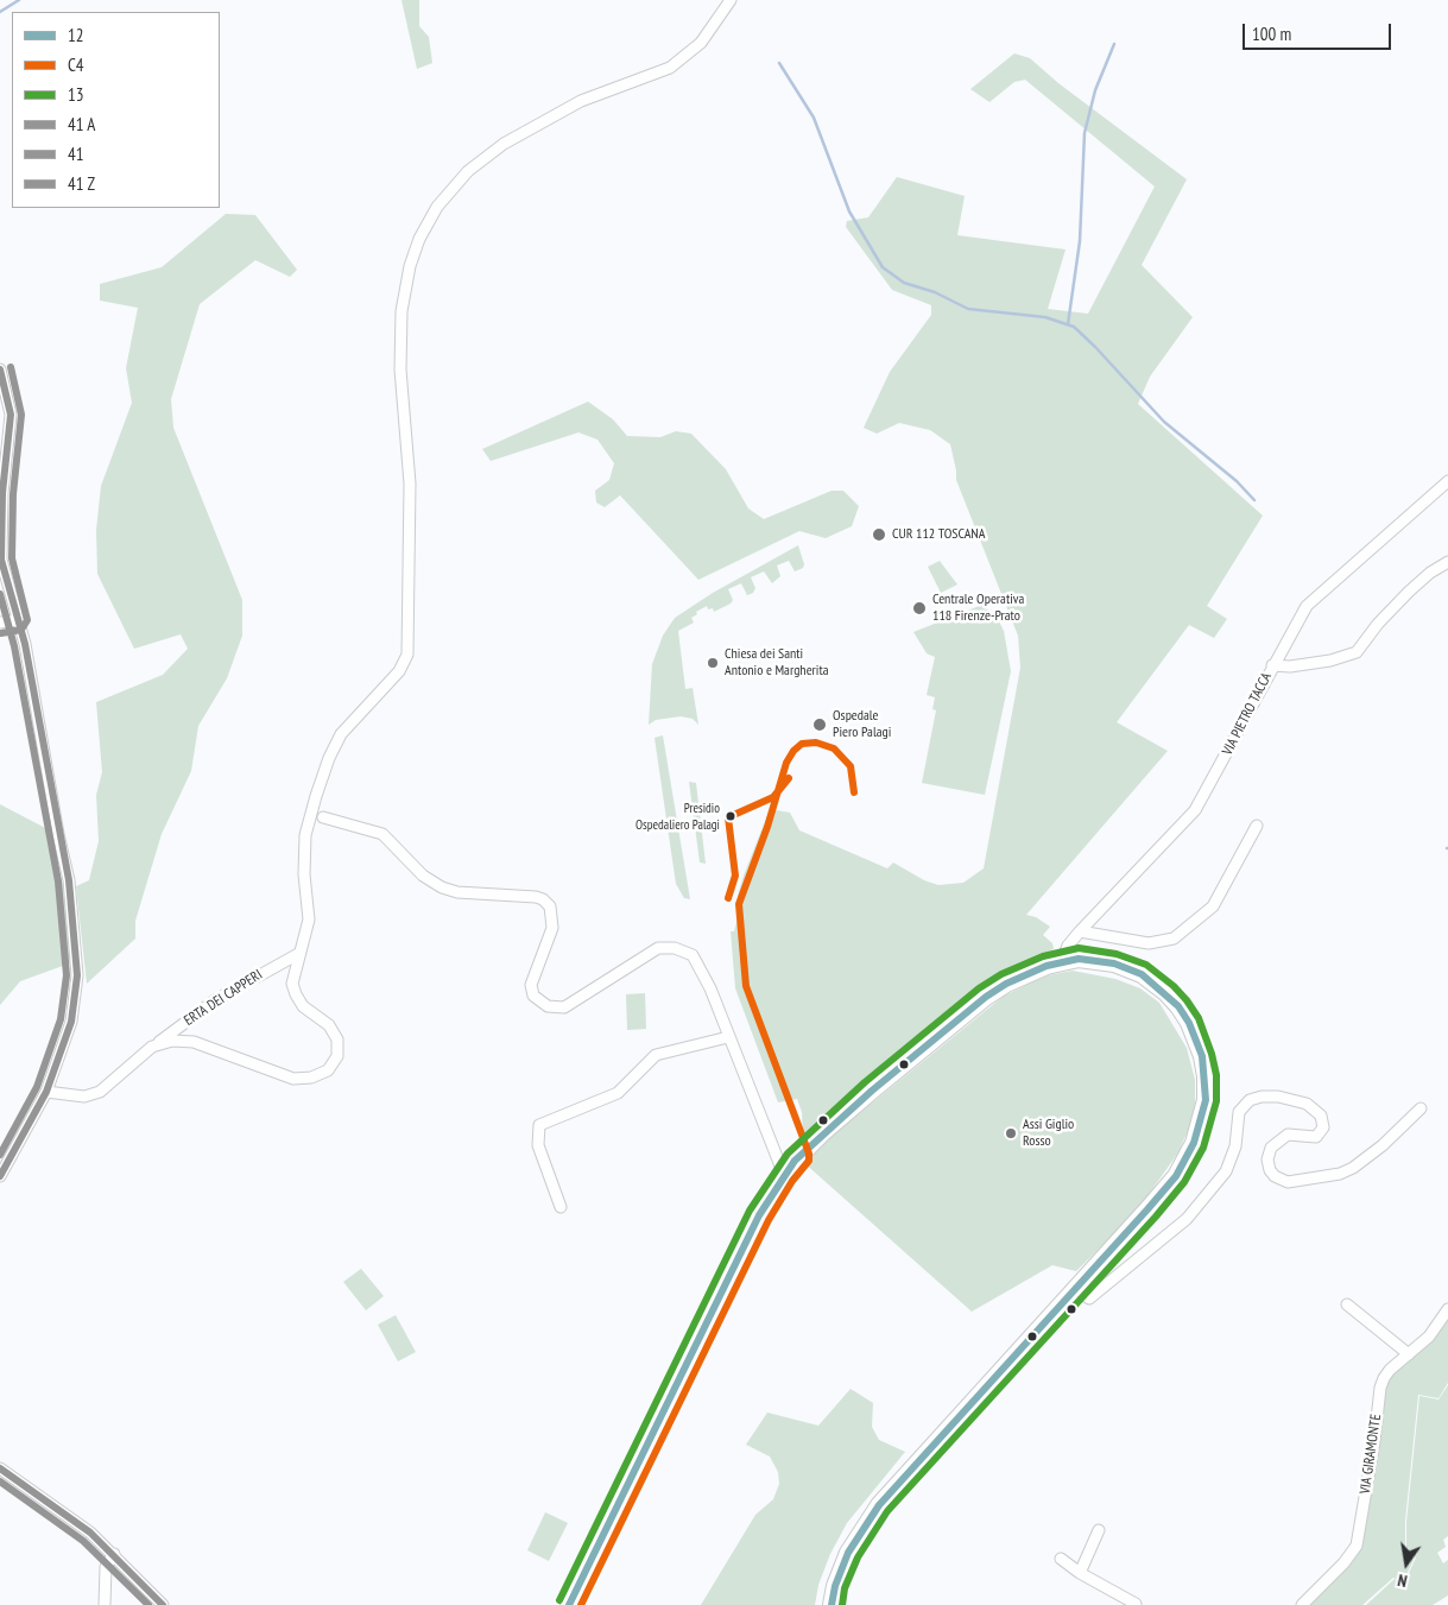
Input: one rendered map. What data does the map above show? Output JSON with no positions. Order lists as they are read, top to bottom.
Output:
{
  "streets": {
    "street": ["VIA PIETRO TACCA", "ERTA DEI CAPPERI", "VIA GIRAMONTE"]
  },
  "places": [
    "CUR 112 TOSCANA",
    "Centrale Operativa 118 Firenze-Prato",
    "Chiesa dei Santi Antonio e Margherita",
    "Ospedale Piero Palagi",
    "Presidio Ospedaliero Palagi",
    "Assi Giglio Rosso"
  ],
  "lines": [
    "transit line 41",
    "transit line C4",
    "transit line 13",
    "transit line 12"
  ],
  "legend": [
    "12",
    "C4",
    "13",
    "41 A",
    "41",
    "41 Z"
  ],
  "scale_bar": "100 m",
  "north": "bottom"
}
